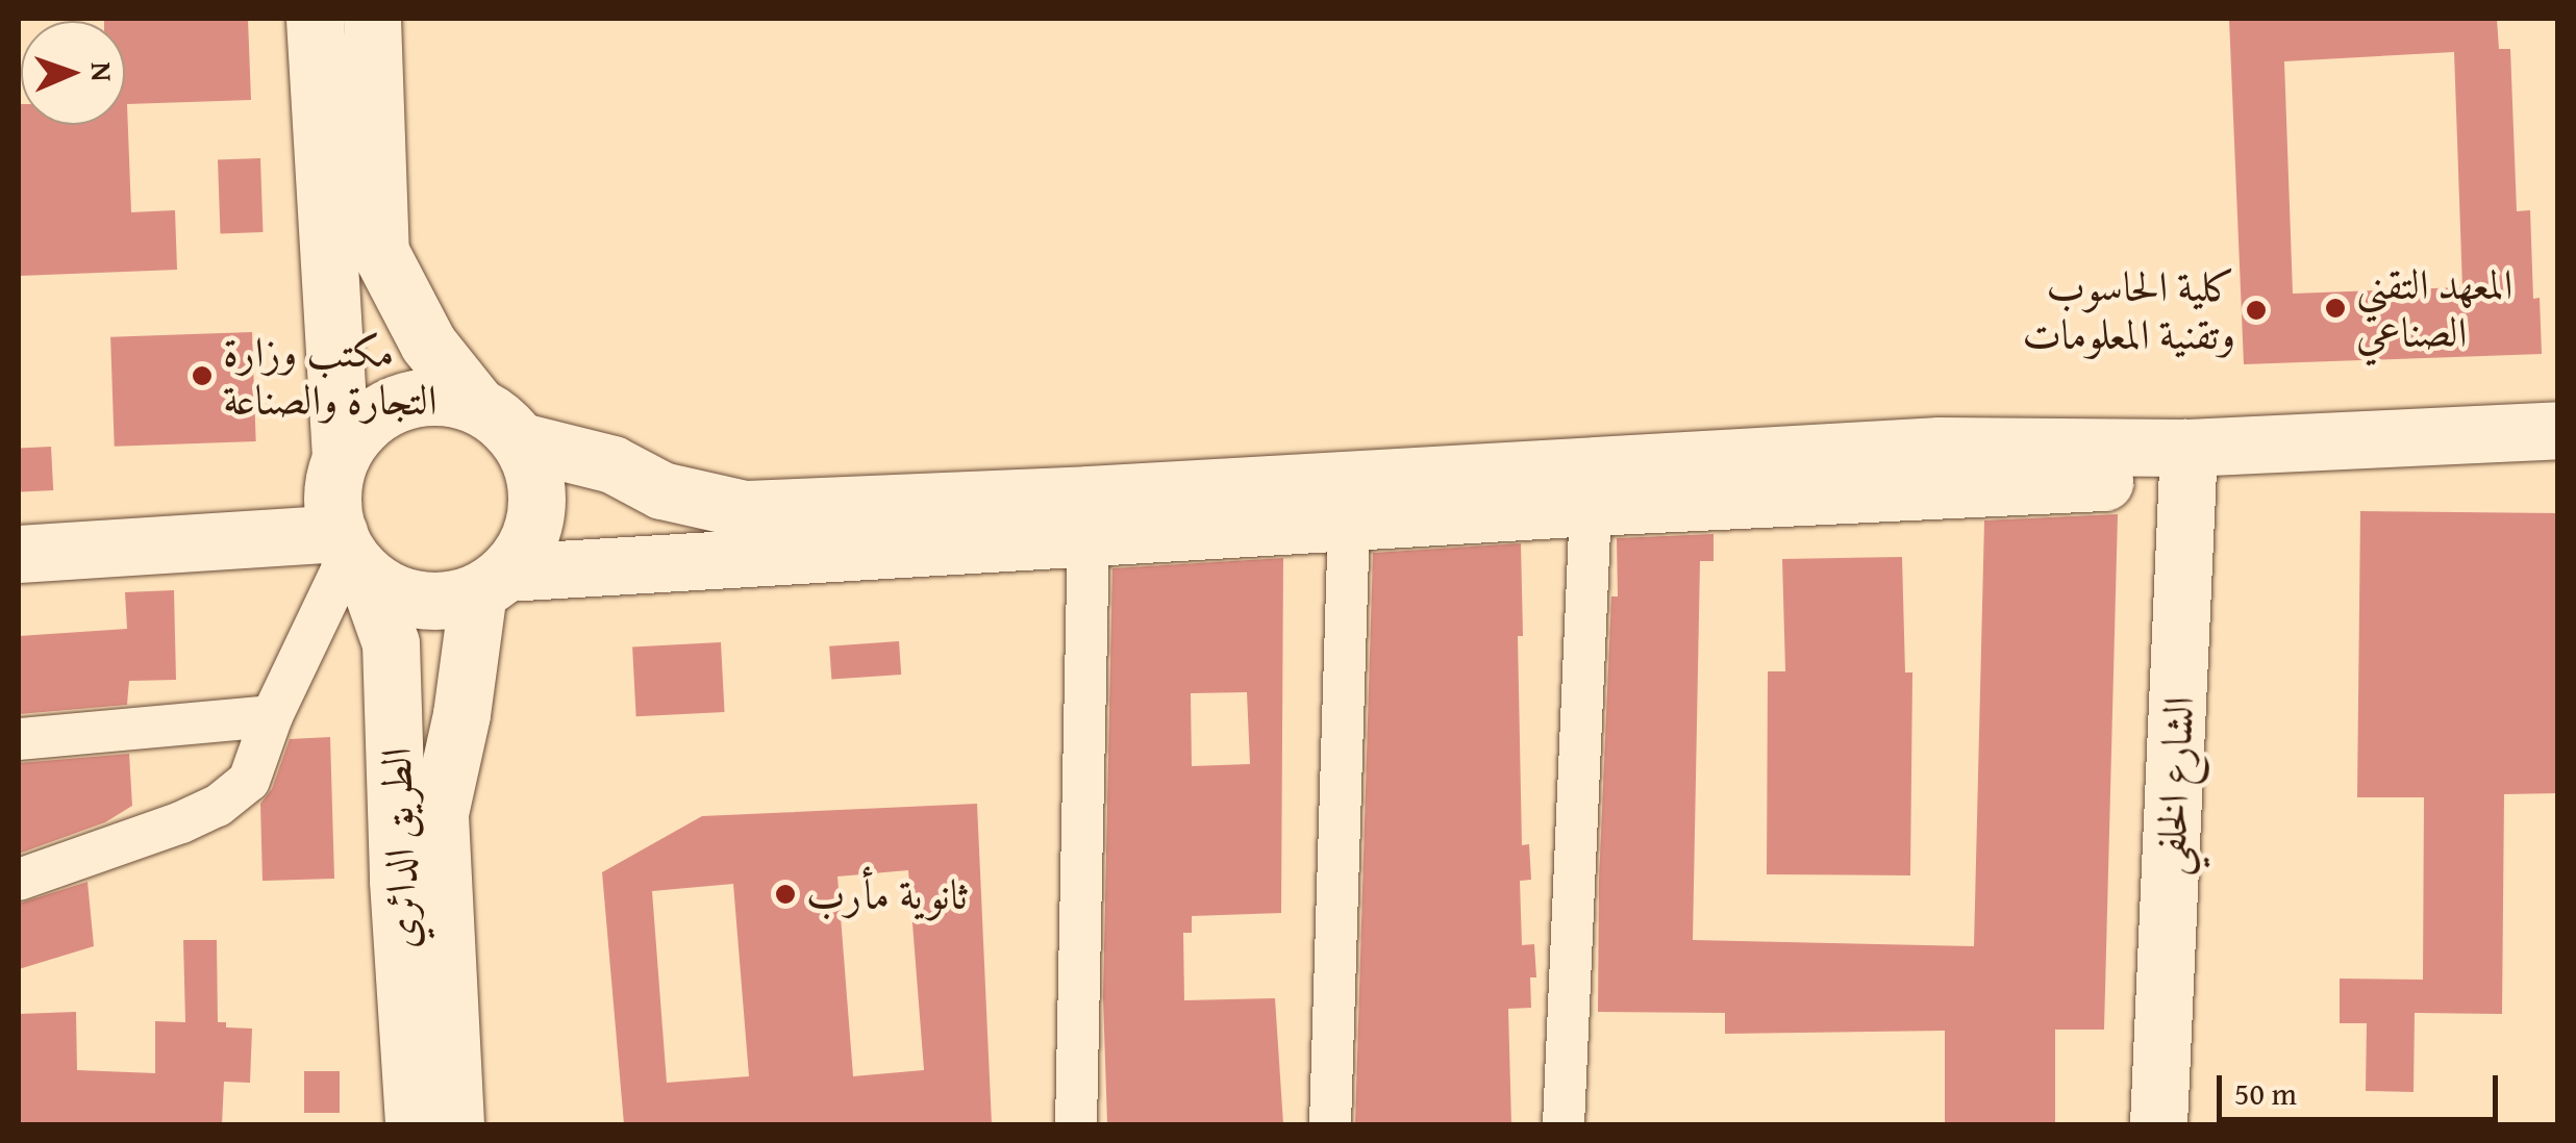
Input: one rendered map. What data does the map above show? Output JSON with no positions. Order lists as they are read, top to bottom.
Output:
{
  "streets": {
    "street": ["الشارع الخلفي", "الطريق الدائري"]
  },
  "places": [
    "المعهد التقني الصناعي",
    "كلية الحاسوب وتقنية المعلومات",
    "مكتب وزارة التجارة والصناعة",
    "ثانوية مأرب"
  ],
  "scale_bar": "50 m",
  "north": "right"
}
